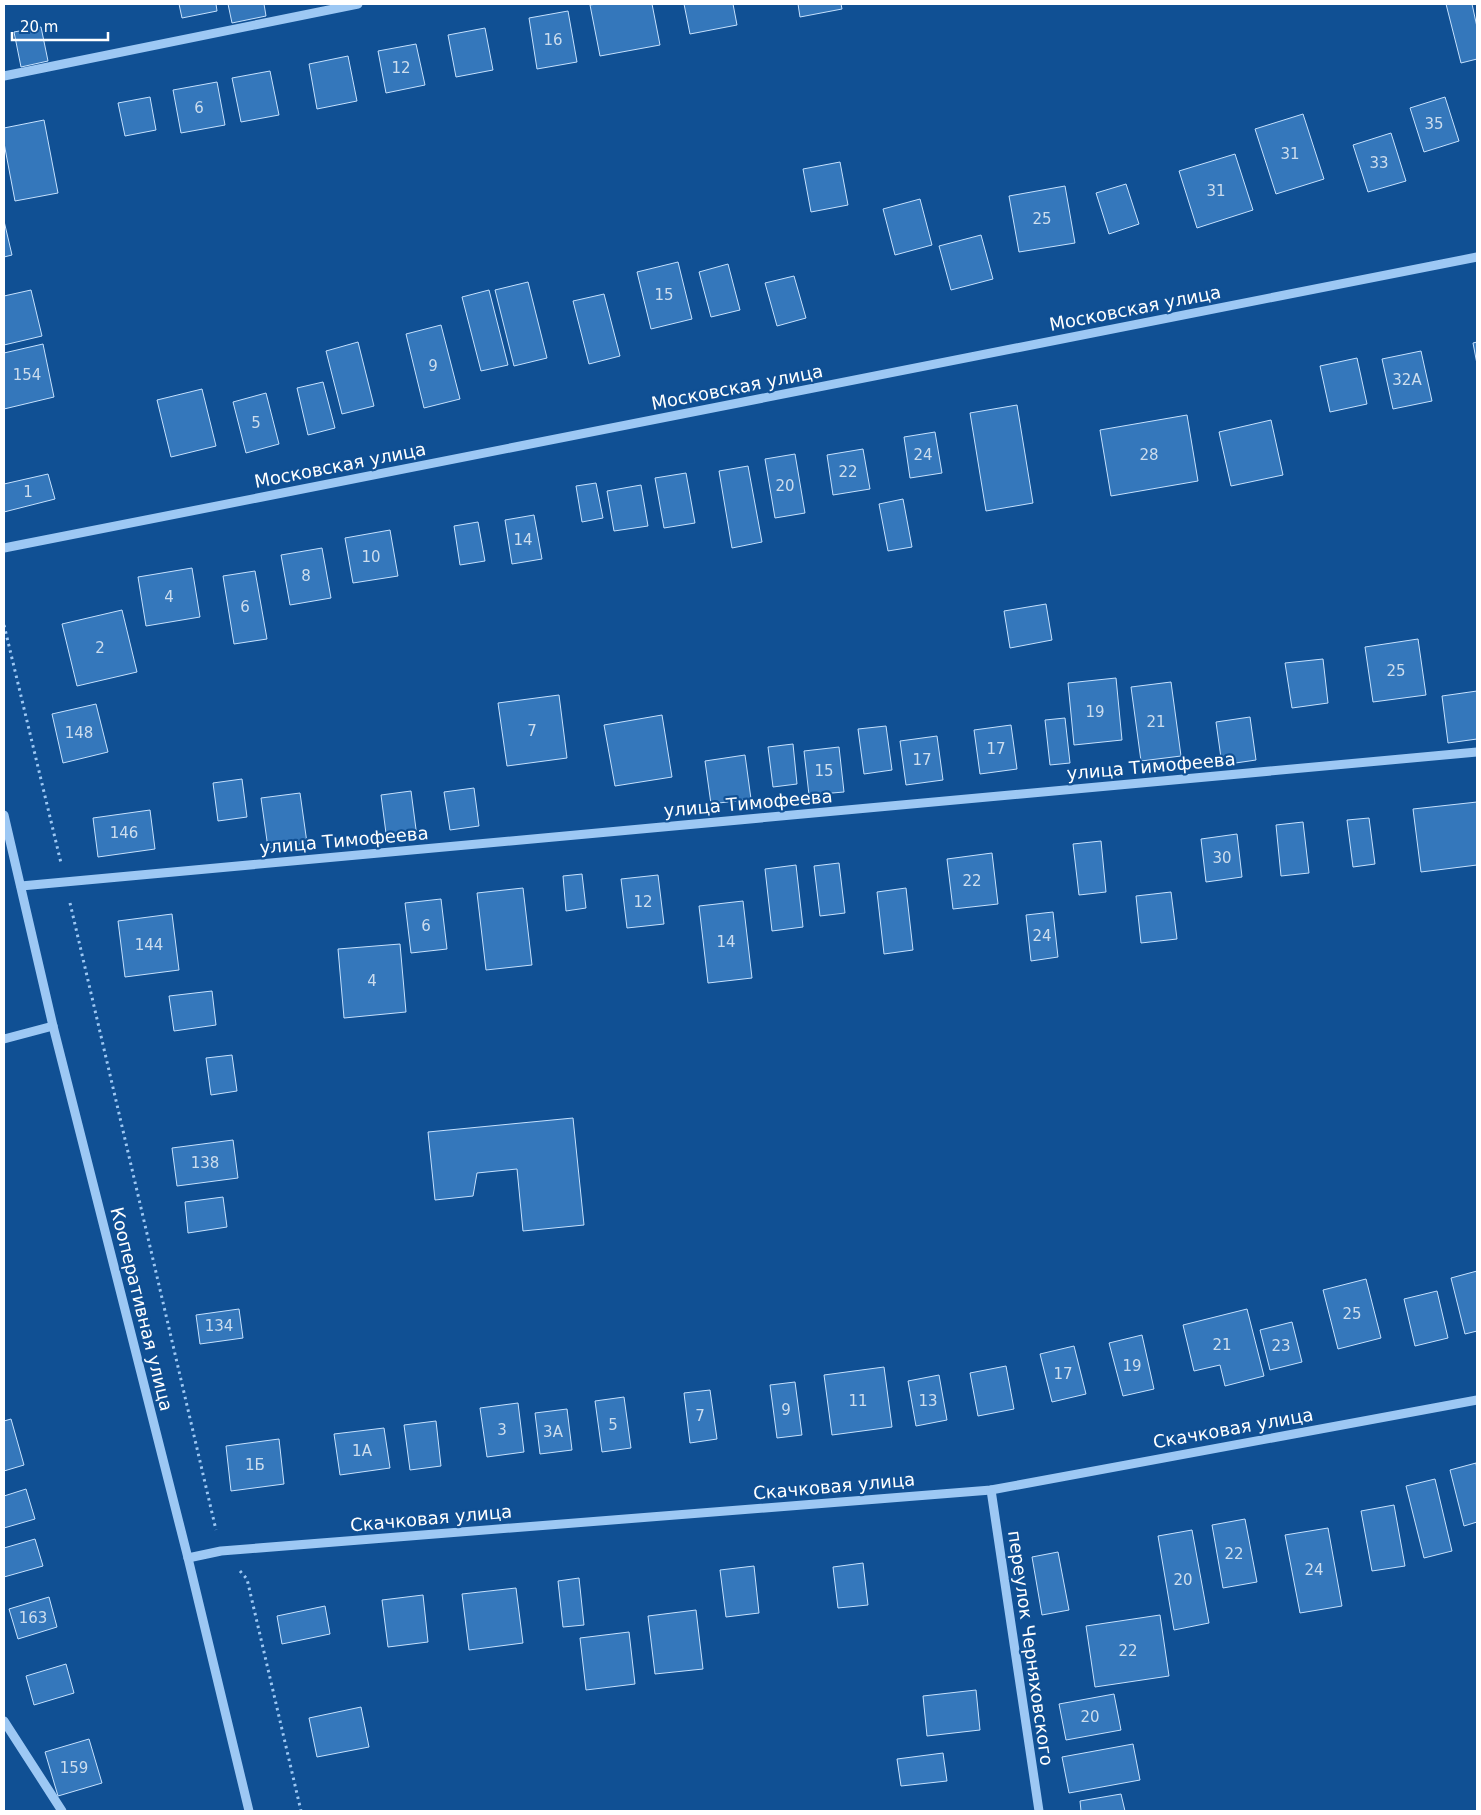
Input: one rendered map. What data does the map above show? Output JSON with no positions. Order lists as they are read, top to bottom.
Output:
{
  "streets": {
    "street": [
      "Московская улица",
      "улица Тимофеева",
      "Кооперативная улица",
      "Скачковая улица",
      "переулок Черняховского"
    ]
  },
  "crossings": [
    ["улица Тимофеева", "Кооперативная улица"],
    ["Кооперативная улица", "Скачковая улица"],
    ["Скачковая улица", "переулок Черняховского"]
  ],
  "house_numbers": [
    "16",
    "12",
    "6",
    "35",
    "31",
    "33",
    "31",
    "25",
    "15",
    "9",
    "154",
    "32А",
    "5",
    "24",
    "28",
    "22",
    "20",
    "1",
    "14",
    "10",
    "8",
    "4",
    "6",
    "2",
    "25",
    "19",
    "21",
    "7",
    "148",
    "17",
    "17",
    "15",
    "146",
    "30",
    "22",
    "12",
    "6",
    "24",
    "14",
    "144",
    "4",
    "138",
    "25",
    "134",
    "21",
    "23",
    "19",
    "17",
    "11",
    "13",
    "9",
    "7",
    "5",
    "3",
    "3А",
    "1А",
    "1Б",
    "22",
    "24",
    "20",
    "163",
    "22",
    "20",
    "159"
  ],
  "scale_bar": "20 m"
}
